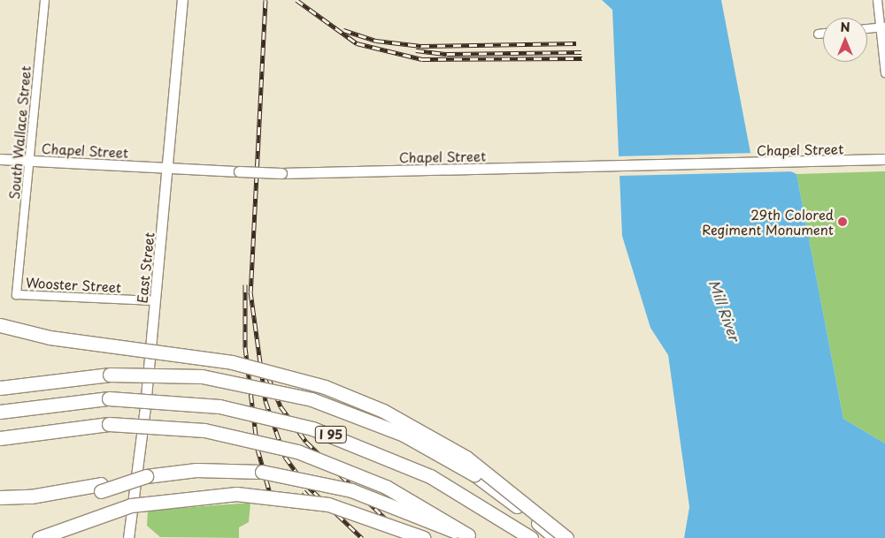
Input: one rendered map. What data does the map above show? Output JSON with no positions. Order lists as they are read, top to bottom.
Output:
{
  "streets": {
    "highway": ["I 95"],
    "main road": ["Chapel Street", "East Street"],
    "street": ["South Wallace Street", "Wooster Street"]
  },
  "crossings": [
    ["South Wallace Street", "Chapel Street"],
    ["South Wallace Street", "Wooster Street"],
    ["Chapel Street", "East Street"],
    ["East Street", "Wooster Street"]
  ],
  "water": ["Mill River"],
  "places": ["29th Colored Regiment Monument"],
  "north": "top"
}
